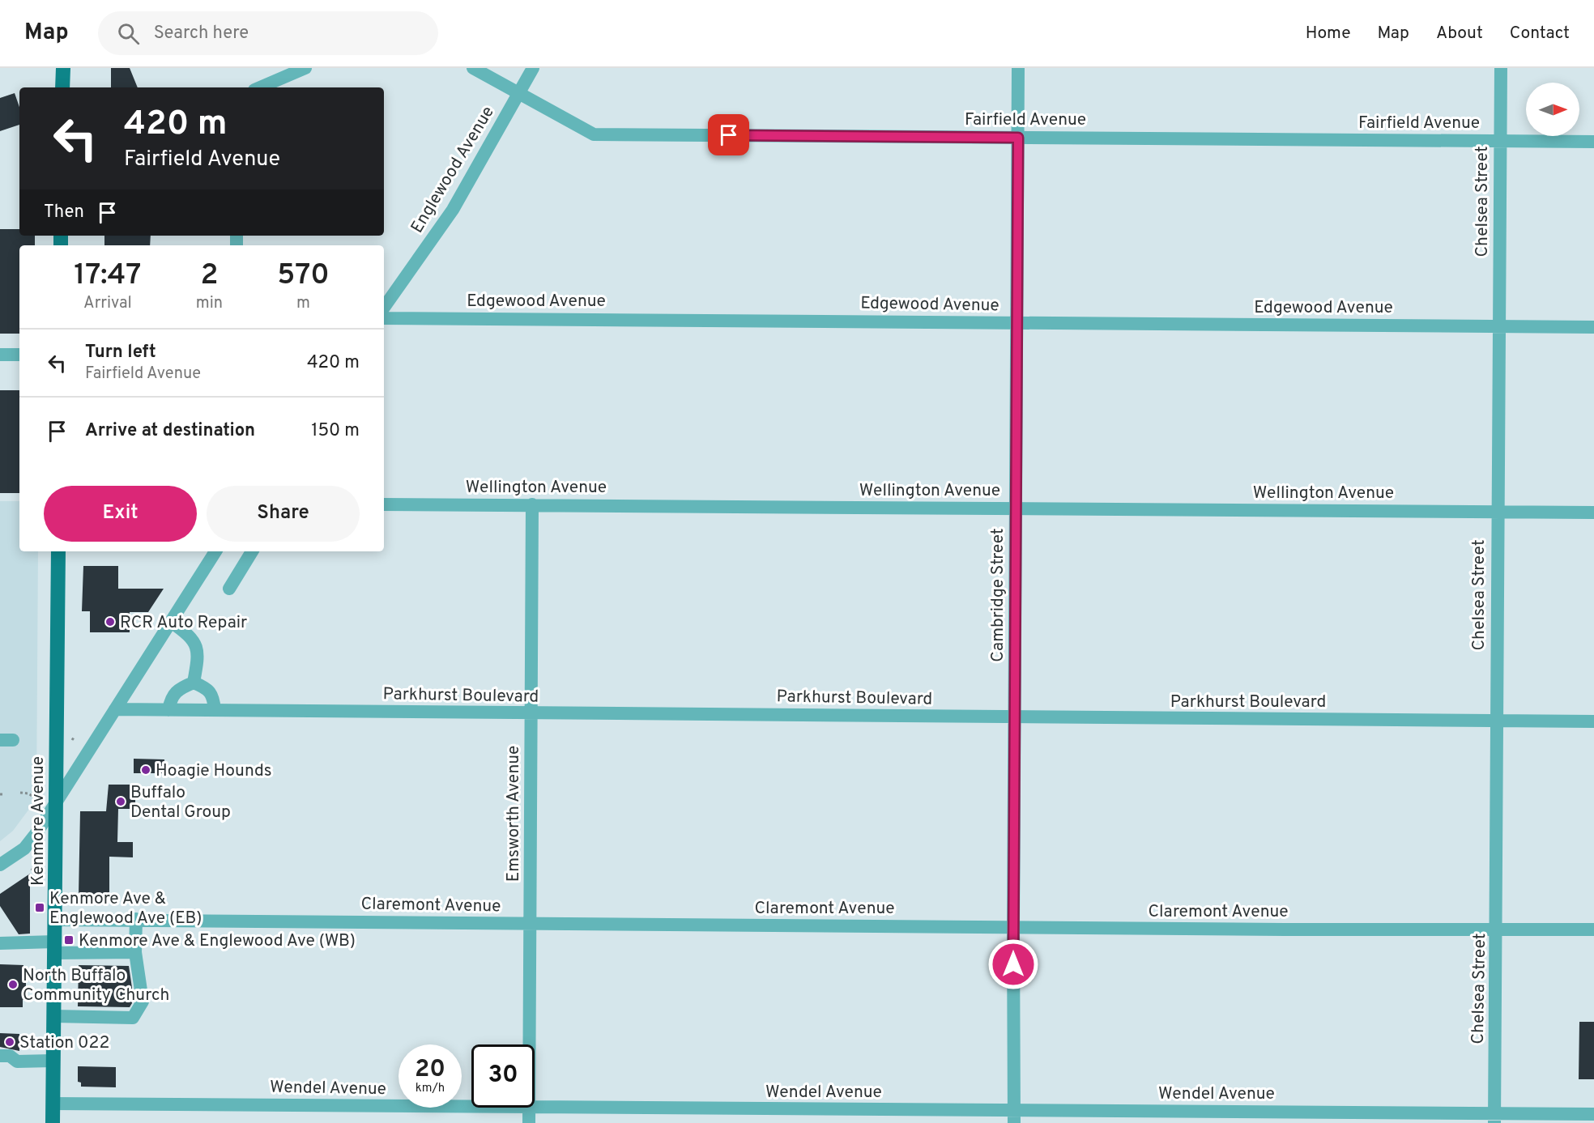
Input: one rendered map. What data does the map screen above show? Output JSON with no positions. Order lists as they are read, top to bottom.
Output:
{
  "streets": {
    "main road": ["Kenmore Avenue"],
    "street": [
      "Fairfield Avenue",
      "Englewood Avenue",
      "Chelsea Street",
      "Edgewood Avenue",
      "Wellington Avenue",
      "Cambridge Street",
      "Parkhurst Boulevard",
      "Emsworth Avenue",
      "Claremont Avenue",
      "Wendel Avenue"
    ]
  },
  "crossings": [
    ["Fairfield Avenue", "Englewood Avenue"],
    ["Fairfield Avenue", "Chelsea Street"],
    ["Fairfield Avenue", "Cambridge Street"],
    ["Chelsea Street", "Edgewood Avenue"],
    ["Chelsea Street", "Wellington Avenue"],
    ["Chelsea Street", "Parkhurst Boulevard"],
    ["Chelsea Street", "Claremont Avenue"],
    ["Chelsea Street", "Wendel Avenue"],
    ["Edgewood Avenue", "Cambridge Street"],
    ["Wellington Avenue", "Cambridge Street"],
    ["Wellington Avenue", "Emsworth Avenue"],
    ["Cambridge Street", "Parkhurst Boulevard"],
    ["Cambridge Street", "Claremont Avenue"],
    ["Cambridge Street", "Wendel Avenue"],
    ["Parkhurst Boulevard", "Emsworth Avenue"],
    ["Emsworth Avenue", "Claremont Avenue"],
    ["Emsworth Avenue", "Wendel Avenue"],
    ["Kenmore Avenue", "Claremont Avenue"],
    ["Kenmore Avenue", "Wendel Avenue"]
  ],
  "places": {
    "other": [
      "RCR Auto Repair",
      "Hoagie Hounds",
      "Buffalo Dental Group",
      "North Buffalo Community Church",
      "Station 022"
    ],
    "transit": ["Kenmore Ave & Englewood Ave (EB)", "Kenmore Ave & Englewood Ave (WB)"]
  },
  "north": "right",
  "page": {
    "header": "Map",
    "search": "Search here",
    "nav": [
      "Home",
      "Map",
      "About",
      "Contact"
    ],
    "turn": ["420 m", "Fairfield Avenue"],
    "then": "Then",
    "eta": [
      "17:47",
      "Arrival",
      "2",
      "min",
      "570",
      "m"
    ],
    "list": [
      {
        "name": "Turn left",
        "note": "Fairfield Avenue",
        "value": "420 m"
      },
      {
        "name": "Arrive at destination",
        "value": "150 m"
      }
    ],
    "buttons": ["Exit", "Share"],
    "speed": "20 km/h",
    "limit": "30"
  }
}
